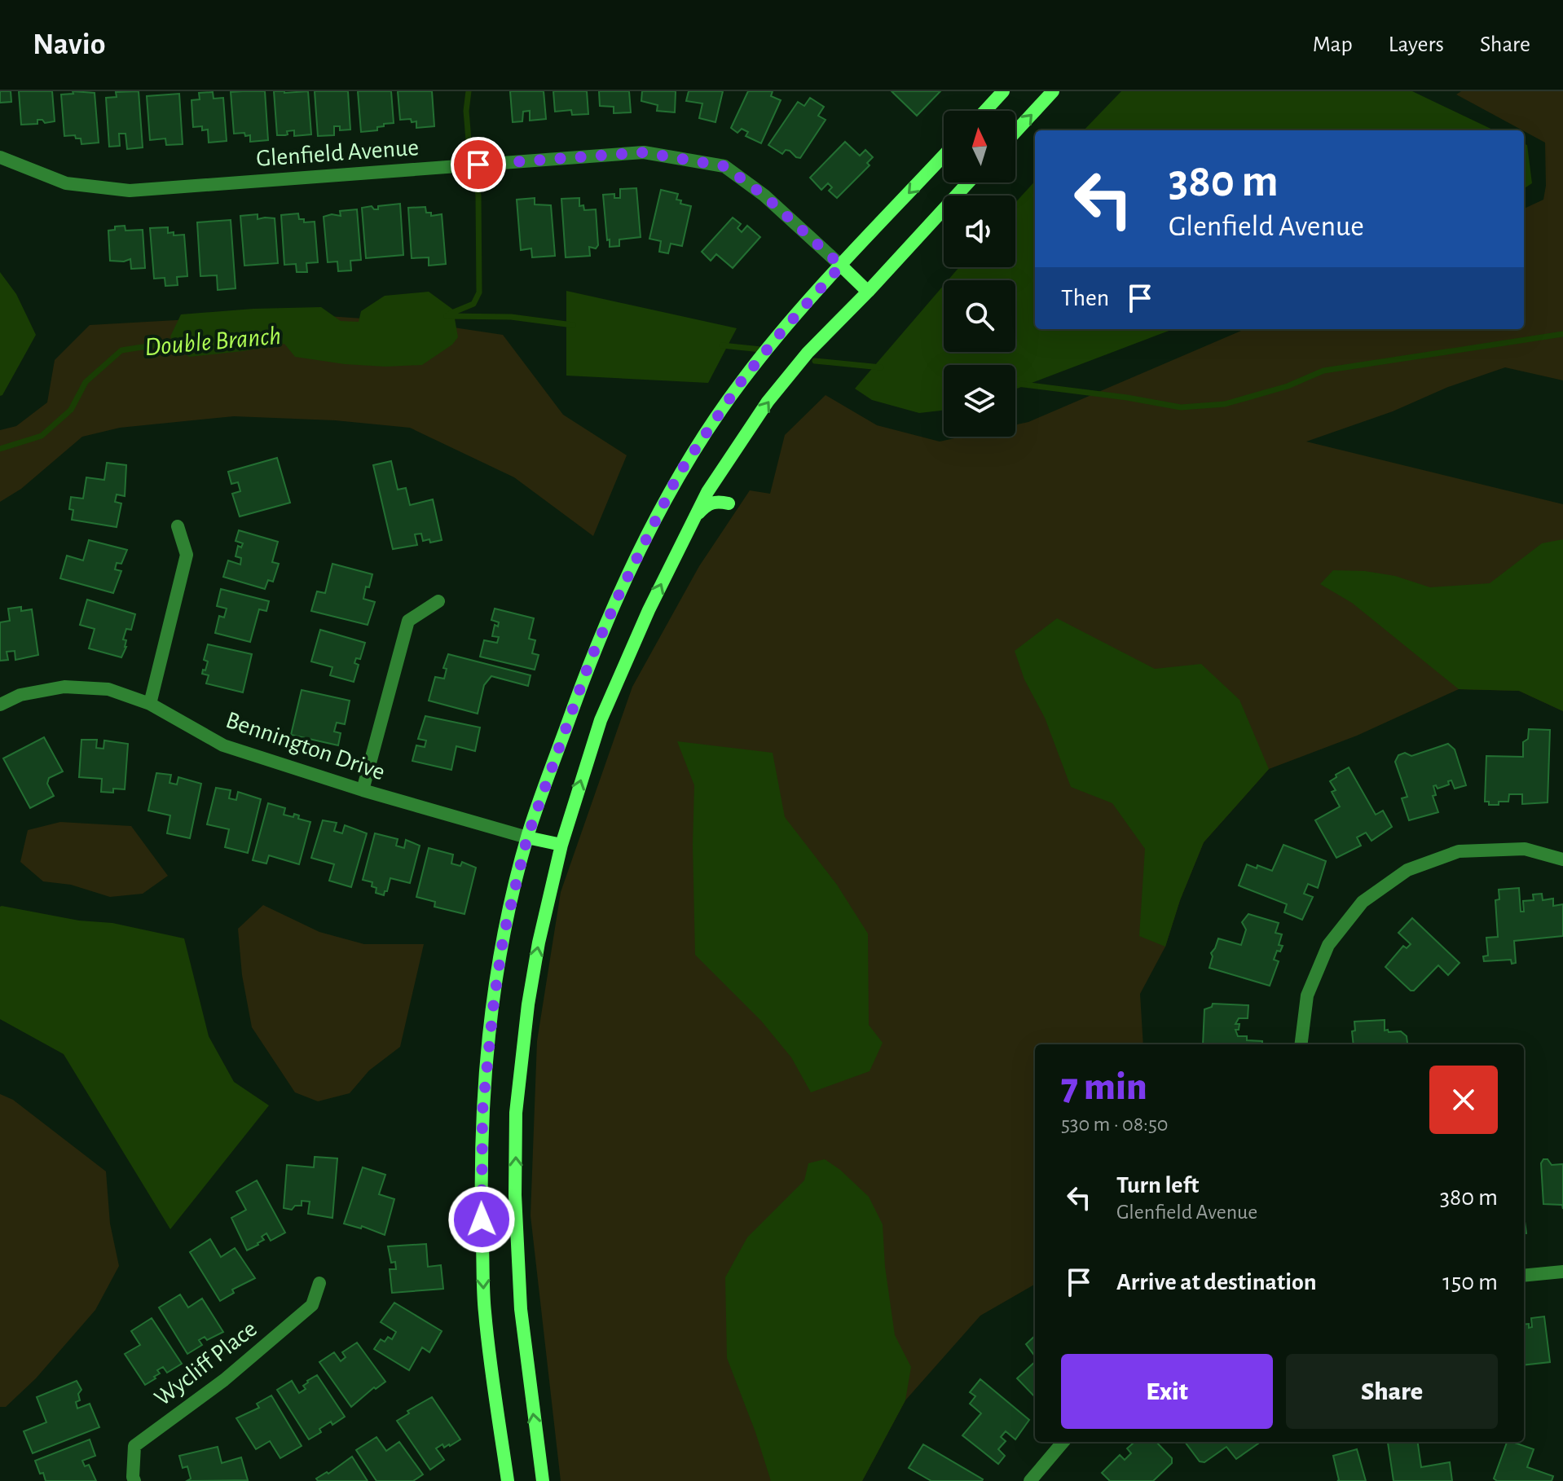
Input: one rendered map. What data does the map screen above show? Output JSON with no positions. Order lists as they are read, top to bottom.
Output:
{
  "streets": {
    "street": ["Glenfield Avenue", "Bennington Drive", "Wycliff Place"]
  },
  "water": ["Double Branch"],
  "north": "top",
  "page": {
    "header": "Navio",
    "nav": ["Map", "Layers", "Share"],
    "turn": ["380 m", "Glenfield Avenue"],
    "then": "Then",
    "heading": ["7 min", "530 m · 08:50"],
    "list": [
      {
        "name": "Turn left",
        "note": "Glenfield Avenue",
        "value": "380 m"
      },
      {
        "name": "Arrive at destination",
        "value": "150 m"
      }
    ],
    "buttons": ["Exit", "Share"]
  }
}
